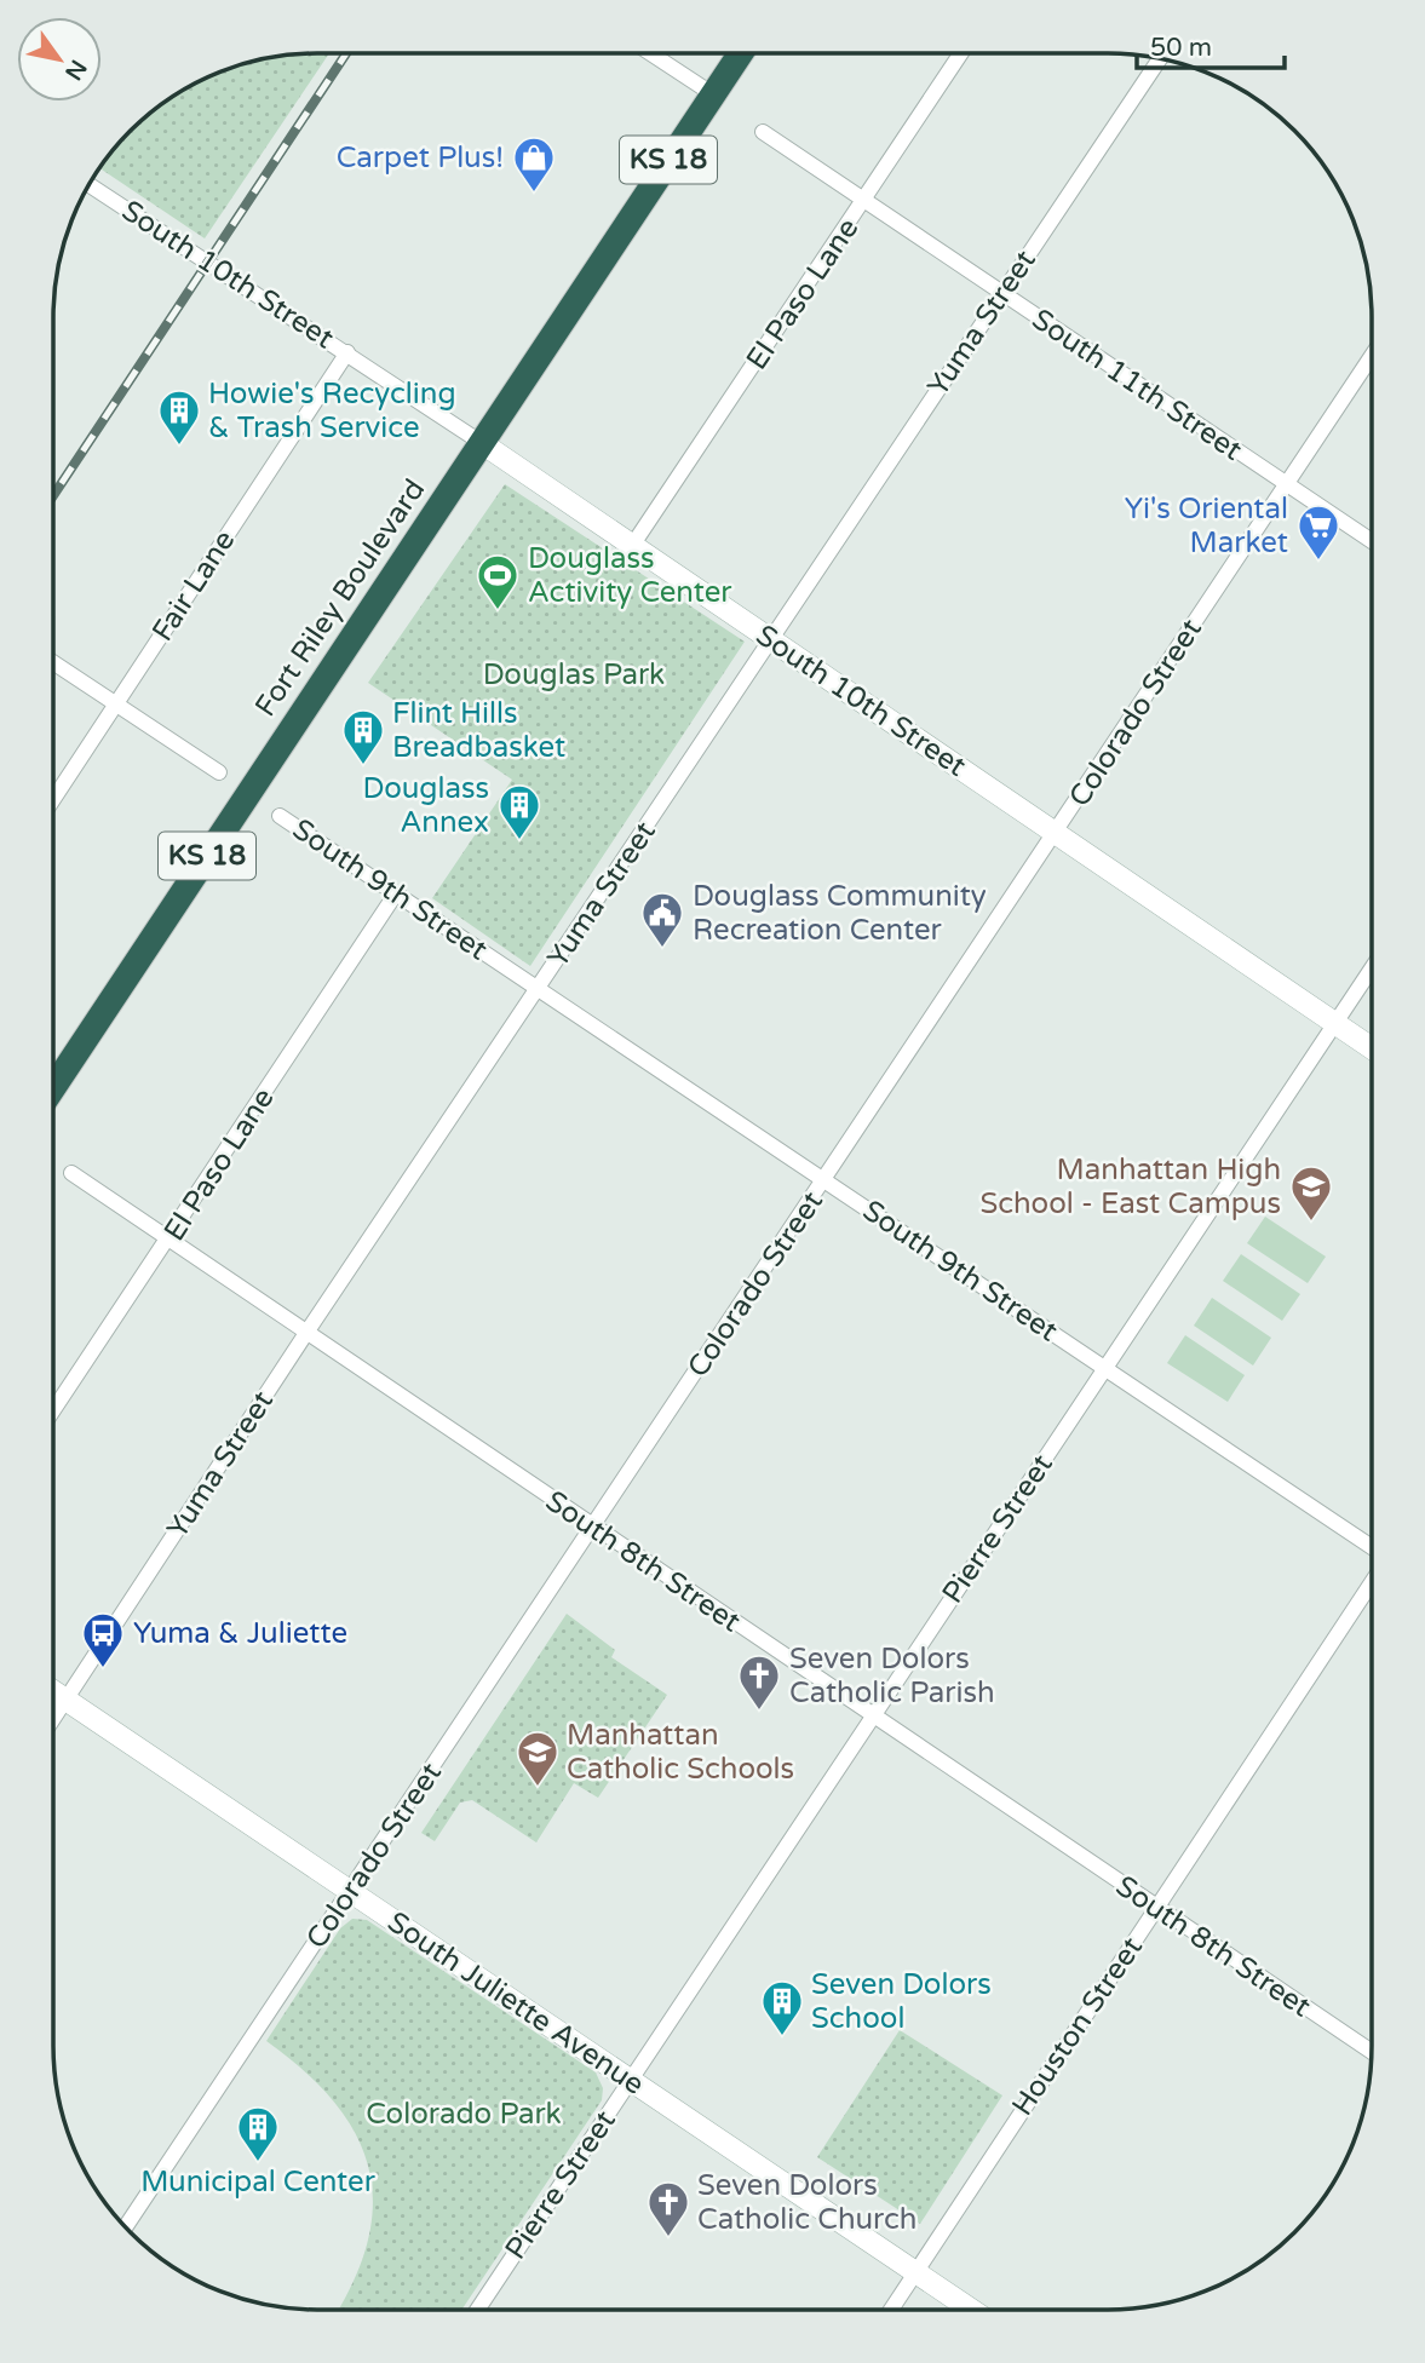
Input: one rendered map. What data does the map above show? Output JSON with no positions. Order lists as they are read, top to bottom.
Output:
{
  "streets": {
    "highway": ["KS 18", "Fort Riley Boulevard"],
    "street": [
      "South 10th Street",
      "El Paso Lane",
      "Yuma Street",
      "South 11th Street",
      "Fair Lane",
      "Colorado Street",
      "South 9th Street",
      "Pierre Street",
      "South 8th Street",
      "South Juliette Avenue",
      "Houston Street"
    ]
  },
  "crossings": [
    ["South 10th Street", "El Paso Lane"],
    ["South 10th Street", "Yuma Street"],
    ["South 10th Street", "Fair Lane"],
    ["South 10th Street", "Fort Riley Boulevard"],
    ["South 10th Street", "Colorado Street"],
    ["South 10th Street", "Pierre Street"],
    ["El Paso Lane", "South 11th Street"],
    ["El Paso Lane", "South 9th Street"],
    ["El Paso Lane", "South 8th Street"],
    ["Yuma Street", "South 11th Street"],
    ["Yuma Street", "South 9th Street"],
    ["Yuma Street", "South 8th Street"],
    ["Yuma Street", "South Juliette Avenue"],
    ["South 11th Street", "Colorado Street"],
    ["Colorado Street", "South 9th Street"],
    ["Colorado Street", "South 8th Street"],
    ["Colorado Street", "South Juliette Avenue"],
    ["South 9th Street", "Pierre Street"],
    ["Pierre Street", "South 8th Street"],
    ["Pierre Street", "South Juliette Avenue"],
    ["South 8th Street", "Houston Street"],
    ["South Juliette Avenue", "Houston Street"]
  ],
  "parks": ["Douglas Park", "Colorado Park"],
  "places": {
    "shop": ["Carpet Plus!"],
    "building": [
      "Howie's Recycling & Trash Service",
      "Flint Hills Breadbasket",
      "Douglass Annex",
      "Seven Dolors School",
      "Municipal Center"
    ],
    "supermarket": ["Yi's Oriental Market"],
    "sports": ["Douglass Activity Center"],
    "public building": ["Douglass Community Recreation Center"],
    "school or university": ["Manhattan High School - East Campus", "Manhattan Catholic Schools"],
    "bus stop": ["Yuma & Juliette"],
    "church": ["Seven Dolors Catholic Parish", "Seven Dolors Catholic Church"]
  },
  "scale_bar": "50 m",
  "north": "bottom right"
}
